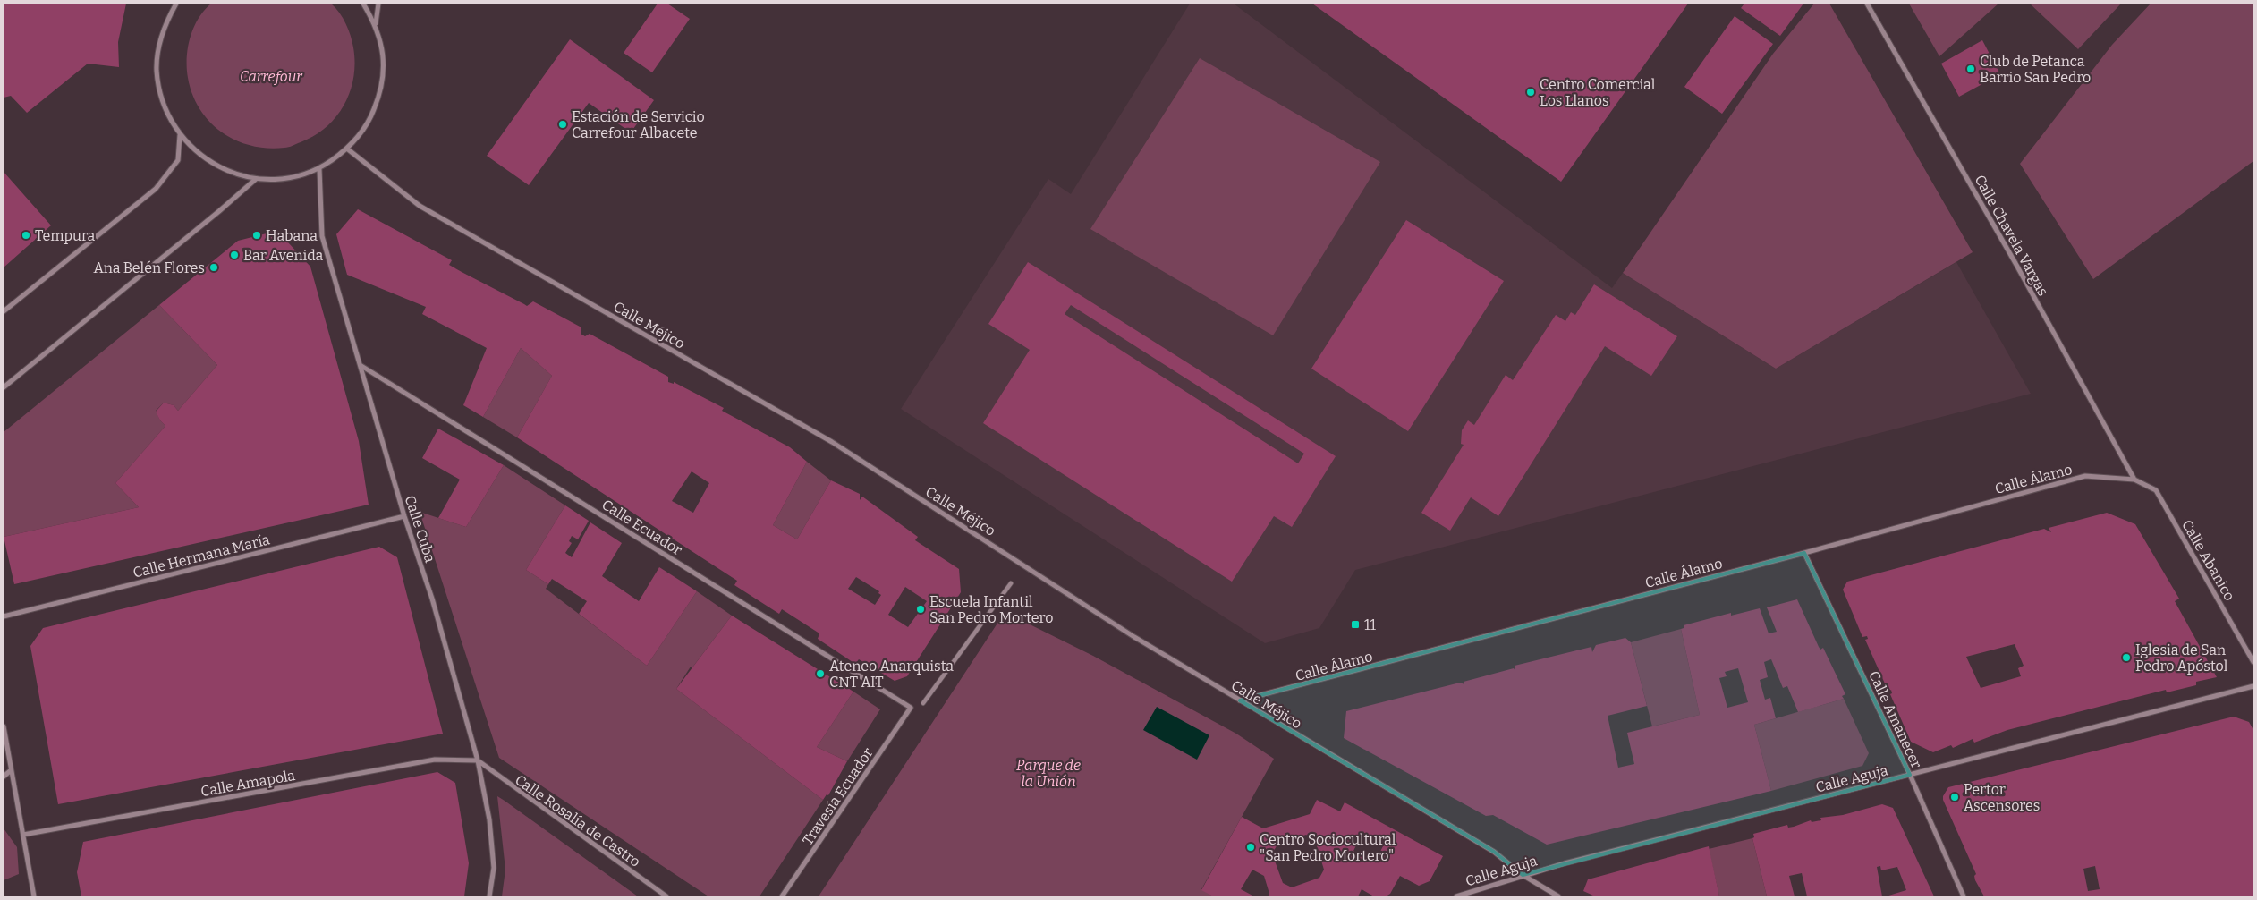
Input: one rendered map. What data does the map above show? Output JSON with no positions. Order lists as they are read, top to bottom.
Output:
{
  "streets": {
    "street": [
      "Calle Chavela Vargas",
      "Calle Méjico",
      "Calle Álamo",
      "Calle Ecuador",
      "Calle Cuba",
      "Calle Hermana María",
      "Calle Abanico",
      "Calle Amanecer",
      "Calle Aguja",
      "Calle Amapola",
      "Travesía Ecuador",
      "Calle Rosalía de Castro"
    ]
  },
  "crossings": [
    ["Calle Chavela Vargas", "Calle Álamo"],
    ["Calle Chavela Vargas", "Calle Abanico"],
    ["Calle Méjico", "Calle Álamo"],
    ["Calle Méjico", "Calle Aguja"],
    ["Calle Álamo", "Calle Abanico"],
    ["Calle Álamo", "Calle Amanecer"],
    ["Calle Ecuador", "Calle Cuba"],
    ["Calle Ecuador", "Travesía Ecuador"],
    ["Calle Cuba", "Calle Hermana María"],
    ["Calle Cuba", "Calle Amapola"],
    ["Calle Cuba", "Calle Rosalía de Castro"],
    ["Calle Amanecer", "Calle Aguja"],
    ["Calle Amapola", "Calle Rosalía de Castro"]
  ],
  "parks": ["Carrefour", "Parque de la Unión"],
  "places": {
    "other": [
      "Club de Petanca Barrio San Pedro",
      "Centro Comercial Los Llanos",
      "Estación de Servicio Carrefour Albacete",
      "Tempura",
      "Habana",
      "Bar Avenida",
      "Ana Belén Flores",
      "Escuela Infantil San Pedro Mortero",
      "Iglesia de San Pedro Apóstol",
      "Ateneo Anarquista CNT AIT",
      "Pertor Ascensores",
      "Centro Sociocultural \"San Pedro Mortero\""
    ],
    "transit": ["11"]
  }
}
